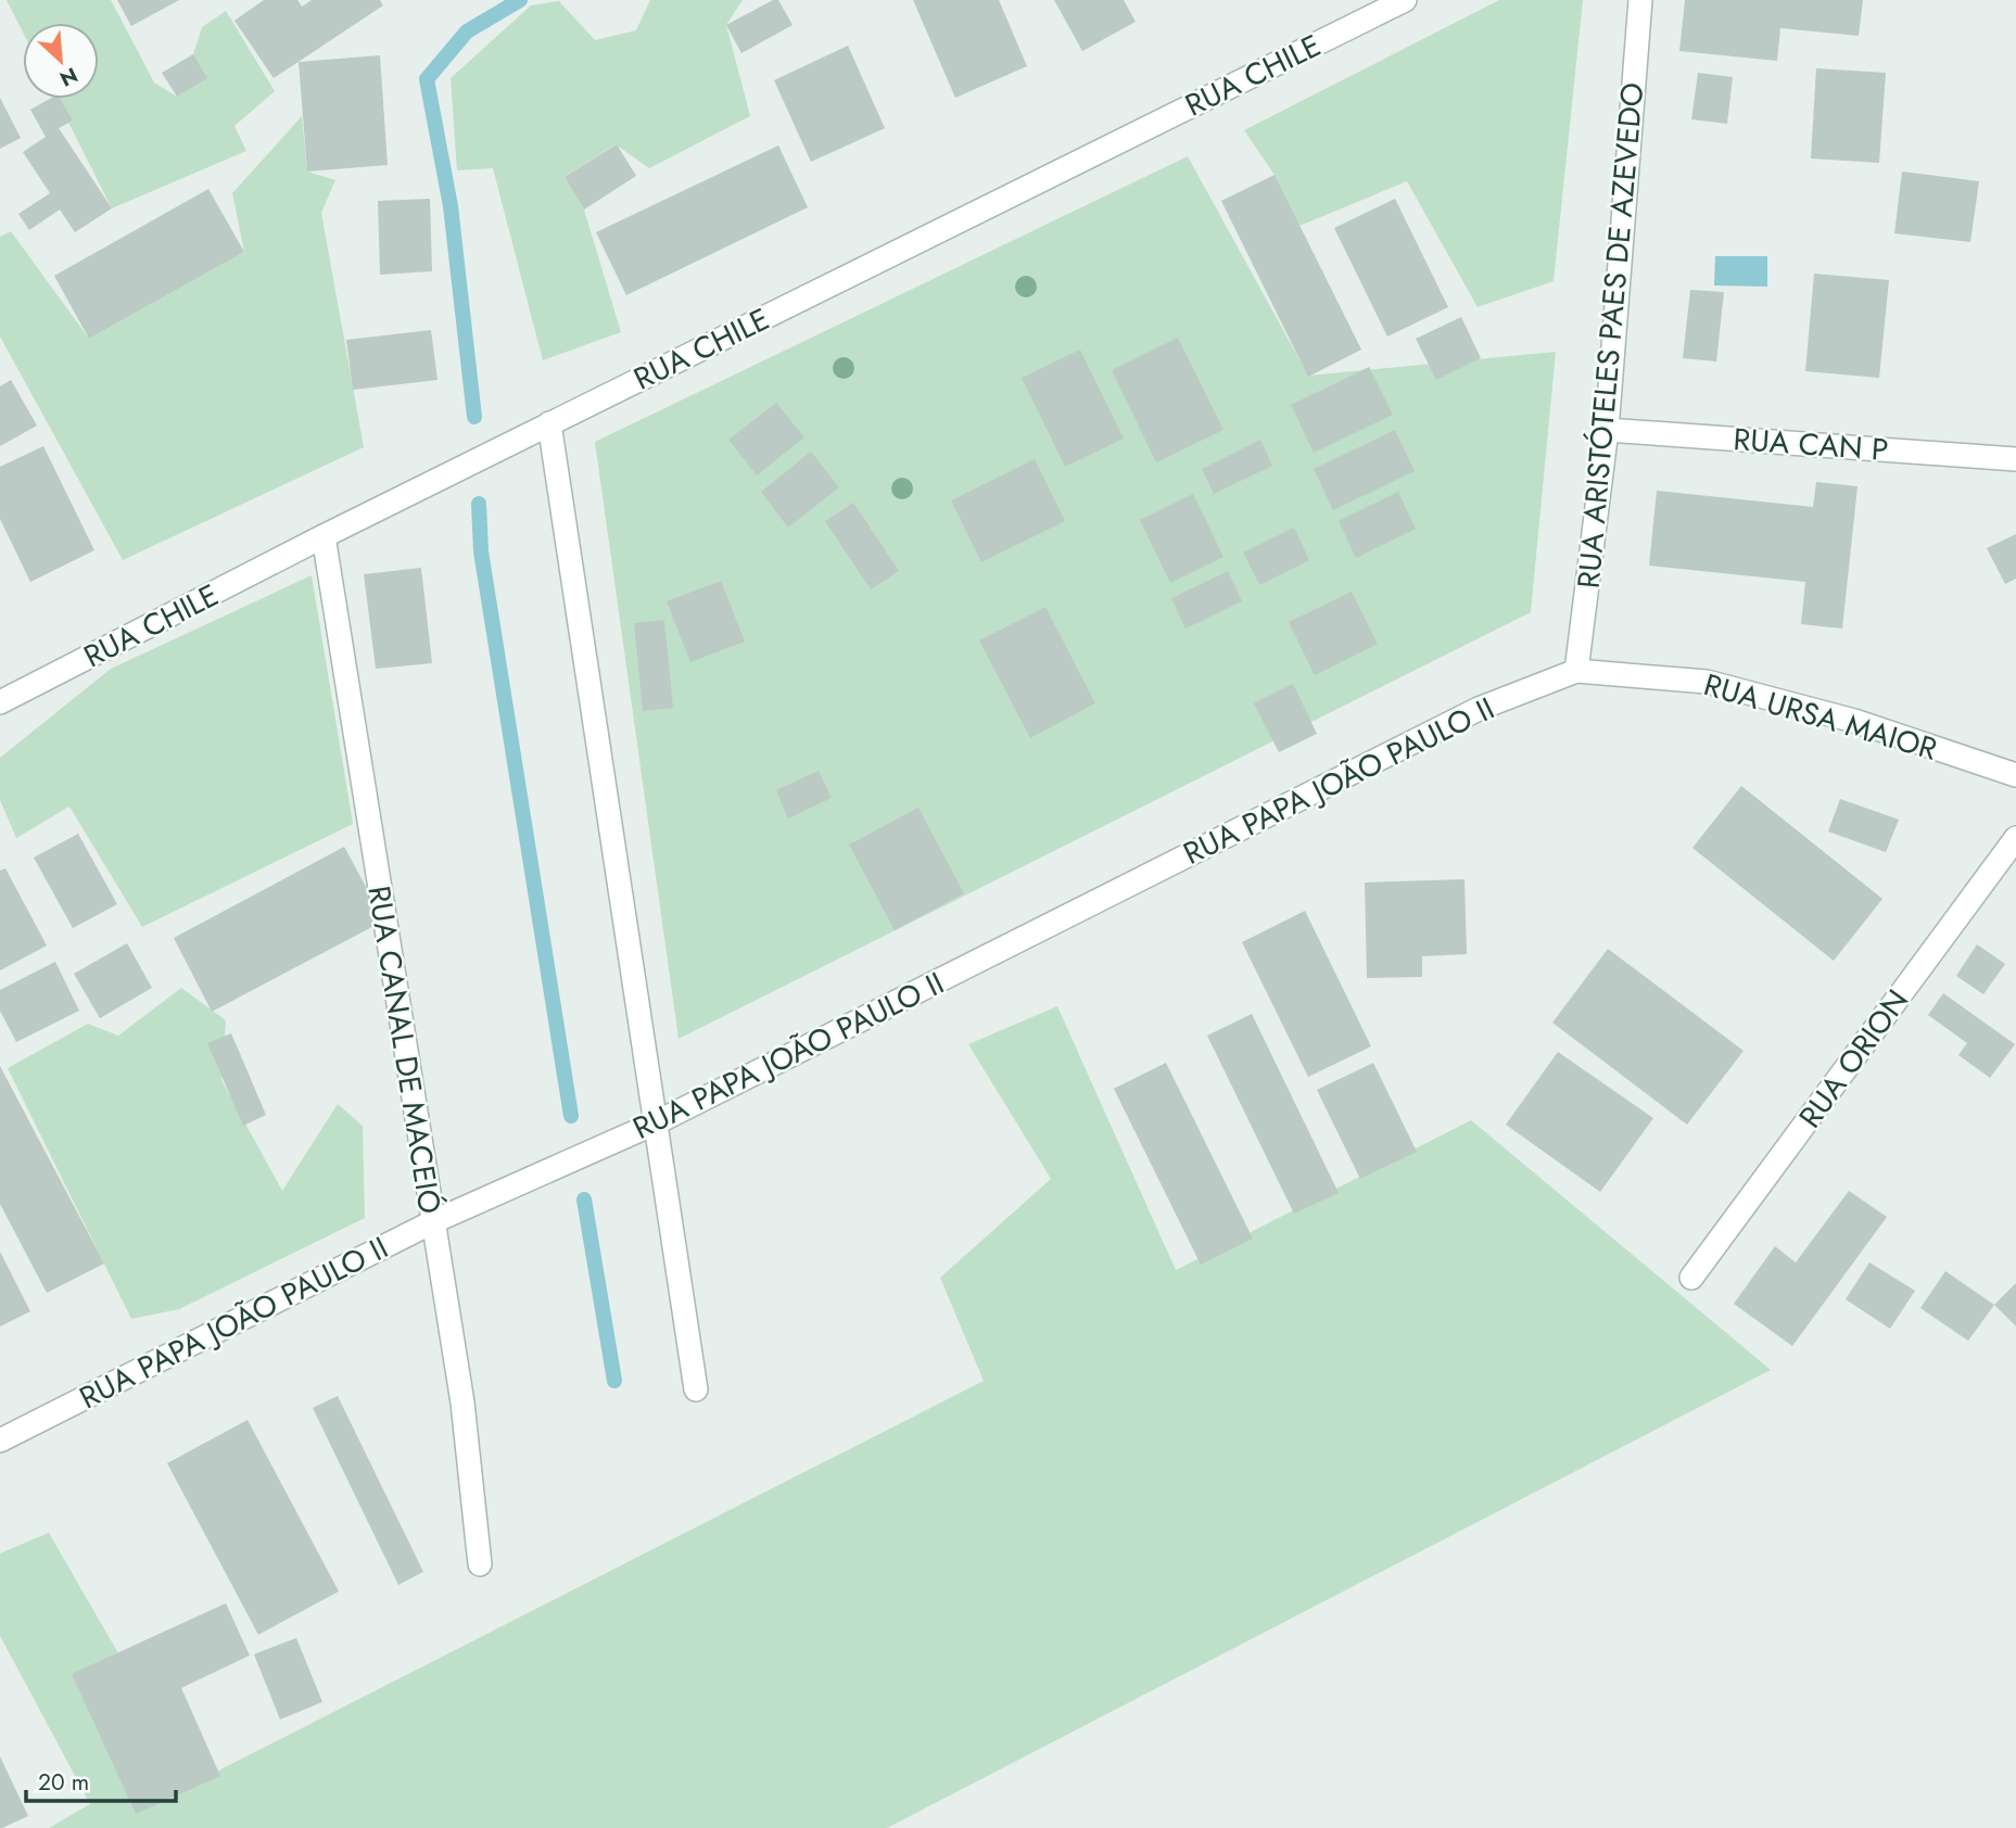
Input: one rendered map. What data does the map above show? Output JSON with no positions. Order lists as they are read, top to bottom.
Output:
{
  "streets": {
    "street": [
      "RUA CHILE",
      "RUA ARISTÓTELES PAES DE AZEVEDO",
      "RUA CAN P",
      "RUA URSA MAIOR",
      "RUA PAPA JOÃO PAULO II",
      "RUA CANAL DE MACEIÓ",
      "RUA ORION"
    ]
  },
  "crossings": [
    ["RUA CHILE", "RUA CANAL DE MACEIÓ"],
    ["RUA ARISTÓTELES PAES DE AZEVEDO", "RUA CAN P"],
    ["RUA ARISTÓTELES PAES DE AZEVEDO", "RUA URSA MAIOR"],
    ["RUA ARISTÓTELES PAES DE AZEVEDO", "RUA PAPA JOÃO PAULO II"],
    ["RUA URSA MAIOR", "RUA PAPA JOÃO PAULO II"],
    ["RUA PAPA JOÃO PAULO II", "RUA CANAL DE MACEIÓ"]
  ],
  "scale_bar": "20 m",
  "north": "bottom right"
}
